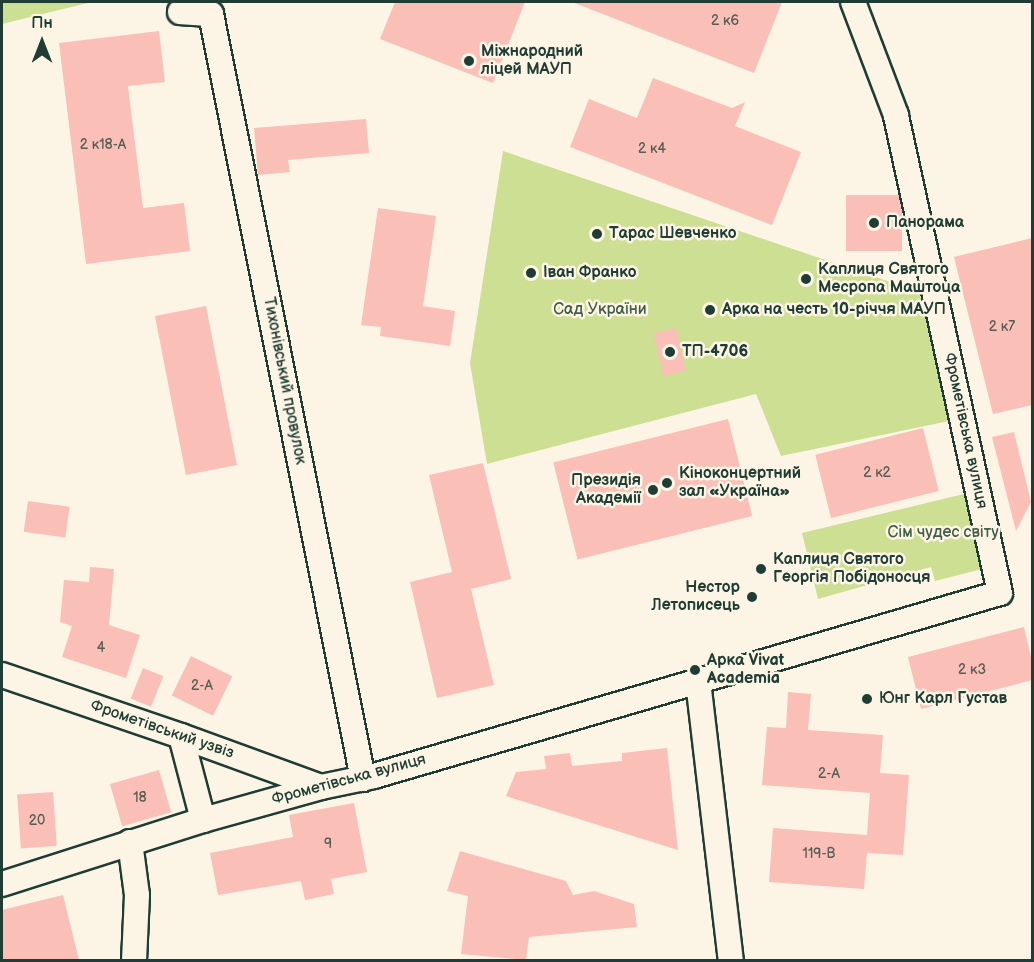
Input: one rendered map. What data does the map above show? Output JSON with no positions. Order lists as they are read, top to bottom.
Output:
{
  "streets": {
    "street": ["Тихонівський провулок", "Фрометівська вулиця", "Фрометівський узвіз"]
  },
  "crossings": [
    ["Тихонівський провулок", "Фрометівська вулиця"],
    ["Фрометівська вулиця", "Фрометівський узвіз"]
  ],
  "parks": ["Сад України", "Сім чудес світу"],
  "places": [
    "Міжнародний ліцей МАУП",
    "Панорама",
    "Тарас Шевченко",
    "Іван Франко",
    "Каплиця Святого Месропа Маштоца",
    "Арка на честь 10-річчя МАУП",
    "ТП-4706",
    "Кіноконцертний зал «Україна»",
    "Президія Академії",
    "Каплиця Святого Георгія Побідоносця",
    "Нестор Летописець",
    "Арка Vivat Academia",
    "Юнг Карл Густав"
  ],
  "house_numbers": [
    "2 к6",
    "2 к18-А",
    "2 к4",
    "2 к7",
    "2 к2",
    "4",
    "2 к3",
    "2-А",
    "2-А",
    "18",
    "20",
    "9",
    "119-В"
  ],
  "north": "top"
}
